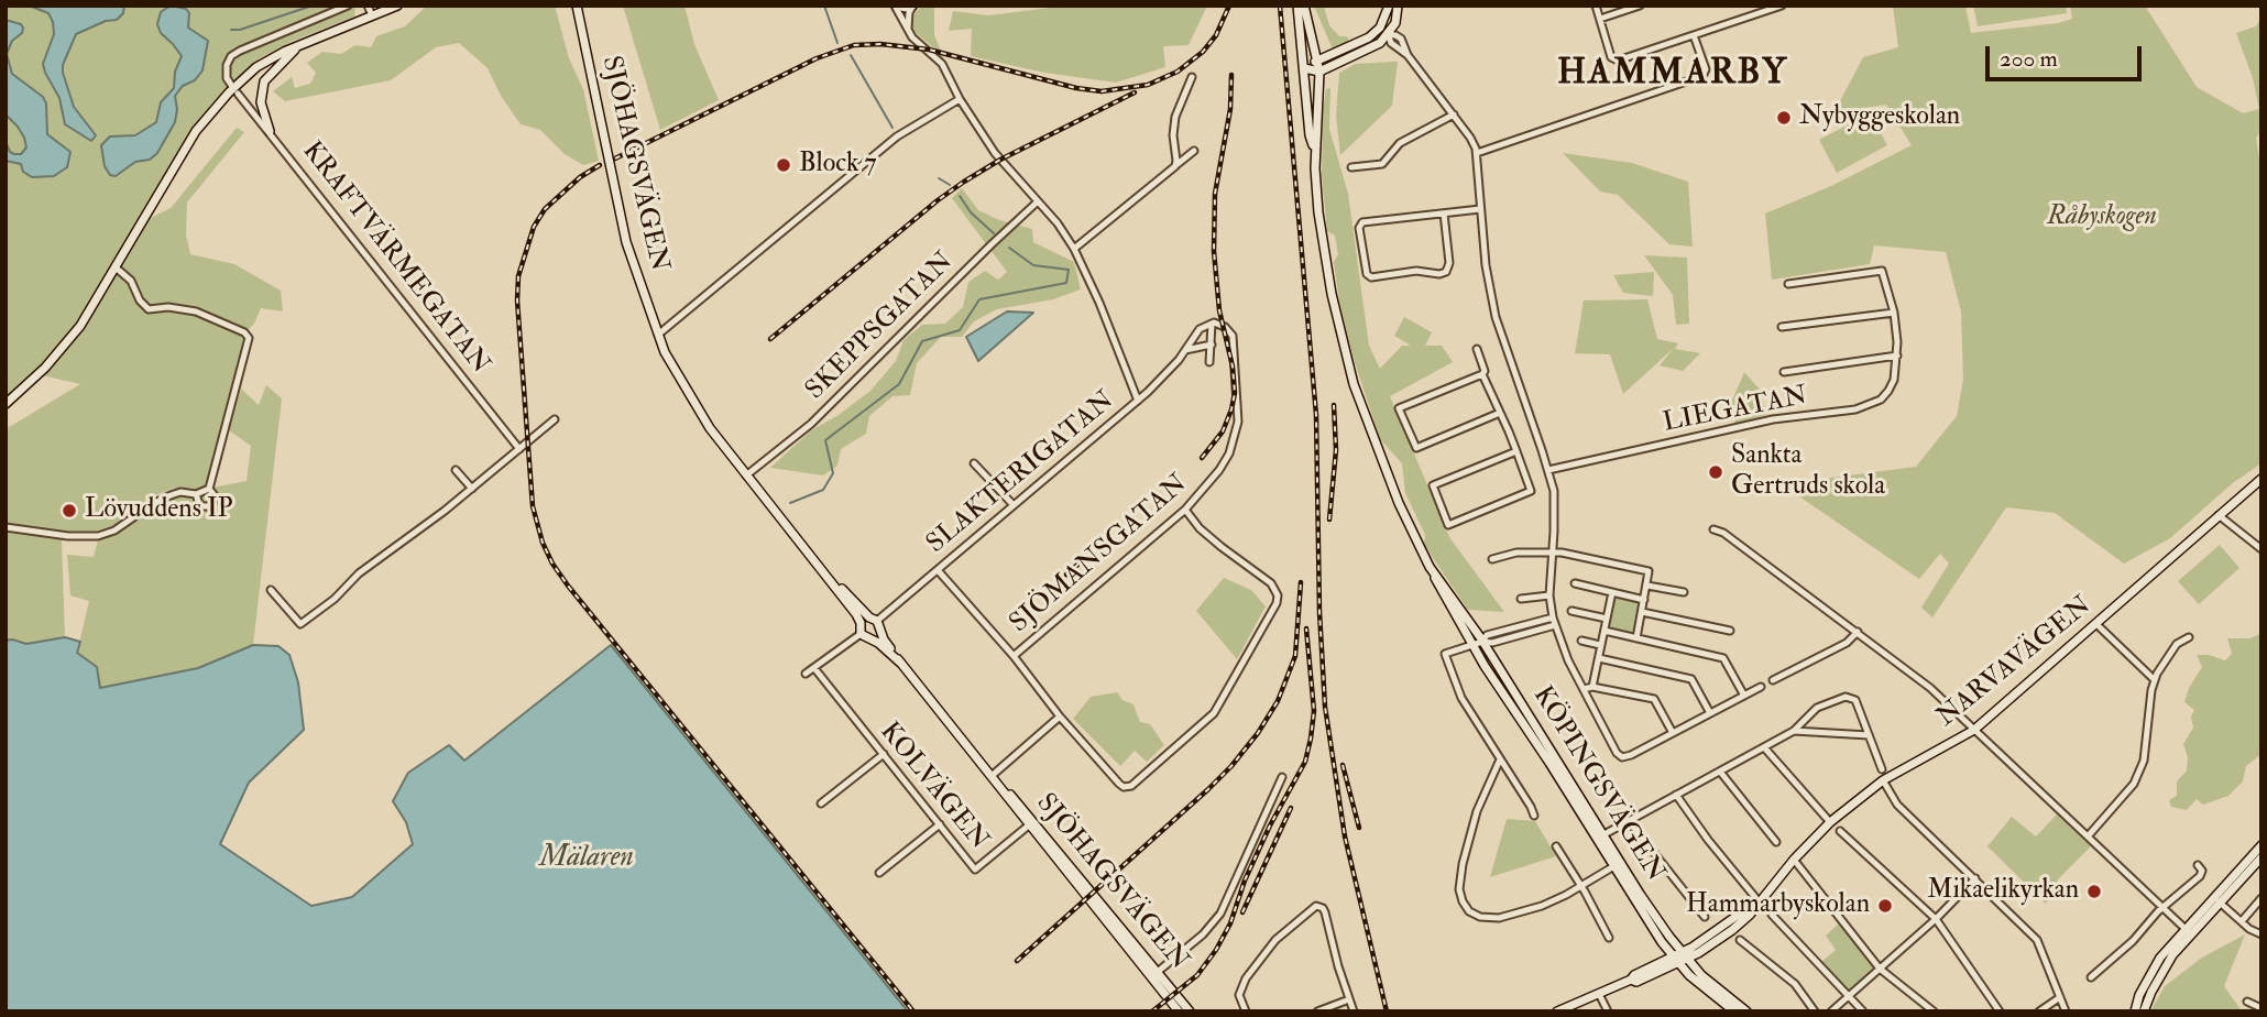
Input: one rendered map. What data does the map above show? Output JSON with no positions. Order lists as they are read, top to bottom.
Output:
{
  "streets": {
    "main road": ["SJÖHAGSVÄGEN", "NARVAVÄGEN", "KÖPINGSVÄGEN"],
    "street": [
      "KRAFTVÄRMEGATAN",
      "SKEPPSGATAN",
      "LIEGATAN",
      "SLAKTERIGATAN",
      "SJÖMANSGATAN",
      "KOLVÄGEN"
    ]
  },
  "crossings": [
    ["SJÖHAGSVÄGEN", "SKEPPSGATAN"],
    ["SJÖHAGSVÄGEN", "SLAKTERIGATAN"],
    ["SJÖHAGSVÄGEN", "KOLVÄGEN"],
    ["SLAKTERIGATAN", "SJÖMANSGATAN"],
    ["NARVAVÄGEN", "KÖPINGSVÄGEN"]
  ],
  "districts": ["HAMMARBY"],
  "water": ["Mälaren"],
  "parks": ["Råbyskogen"],
  "places": [
    "Nybyggeskolan",
    "Block 7",
    "Sankta Gertruds skola",
    "Lövuddens IP",
    "Mikaelikyrkan",
    "Hammarbyskolan"
  ],
  "scale_bar": "200 m"
}
